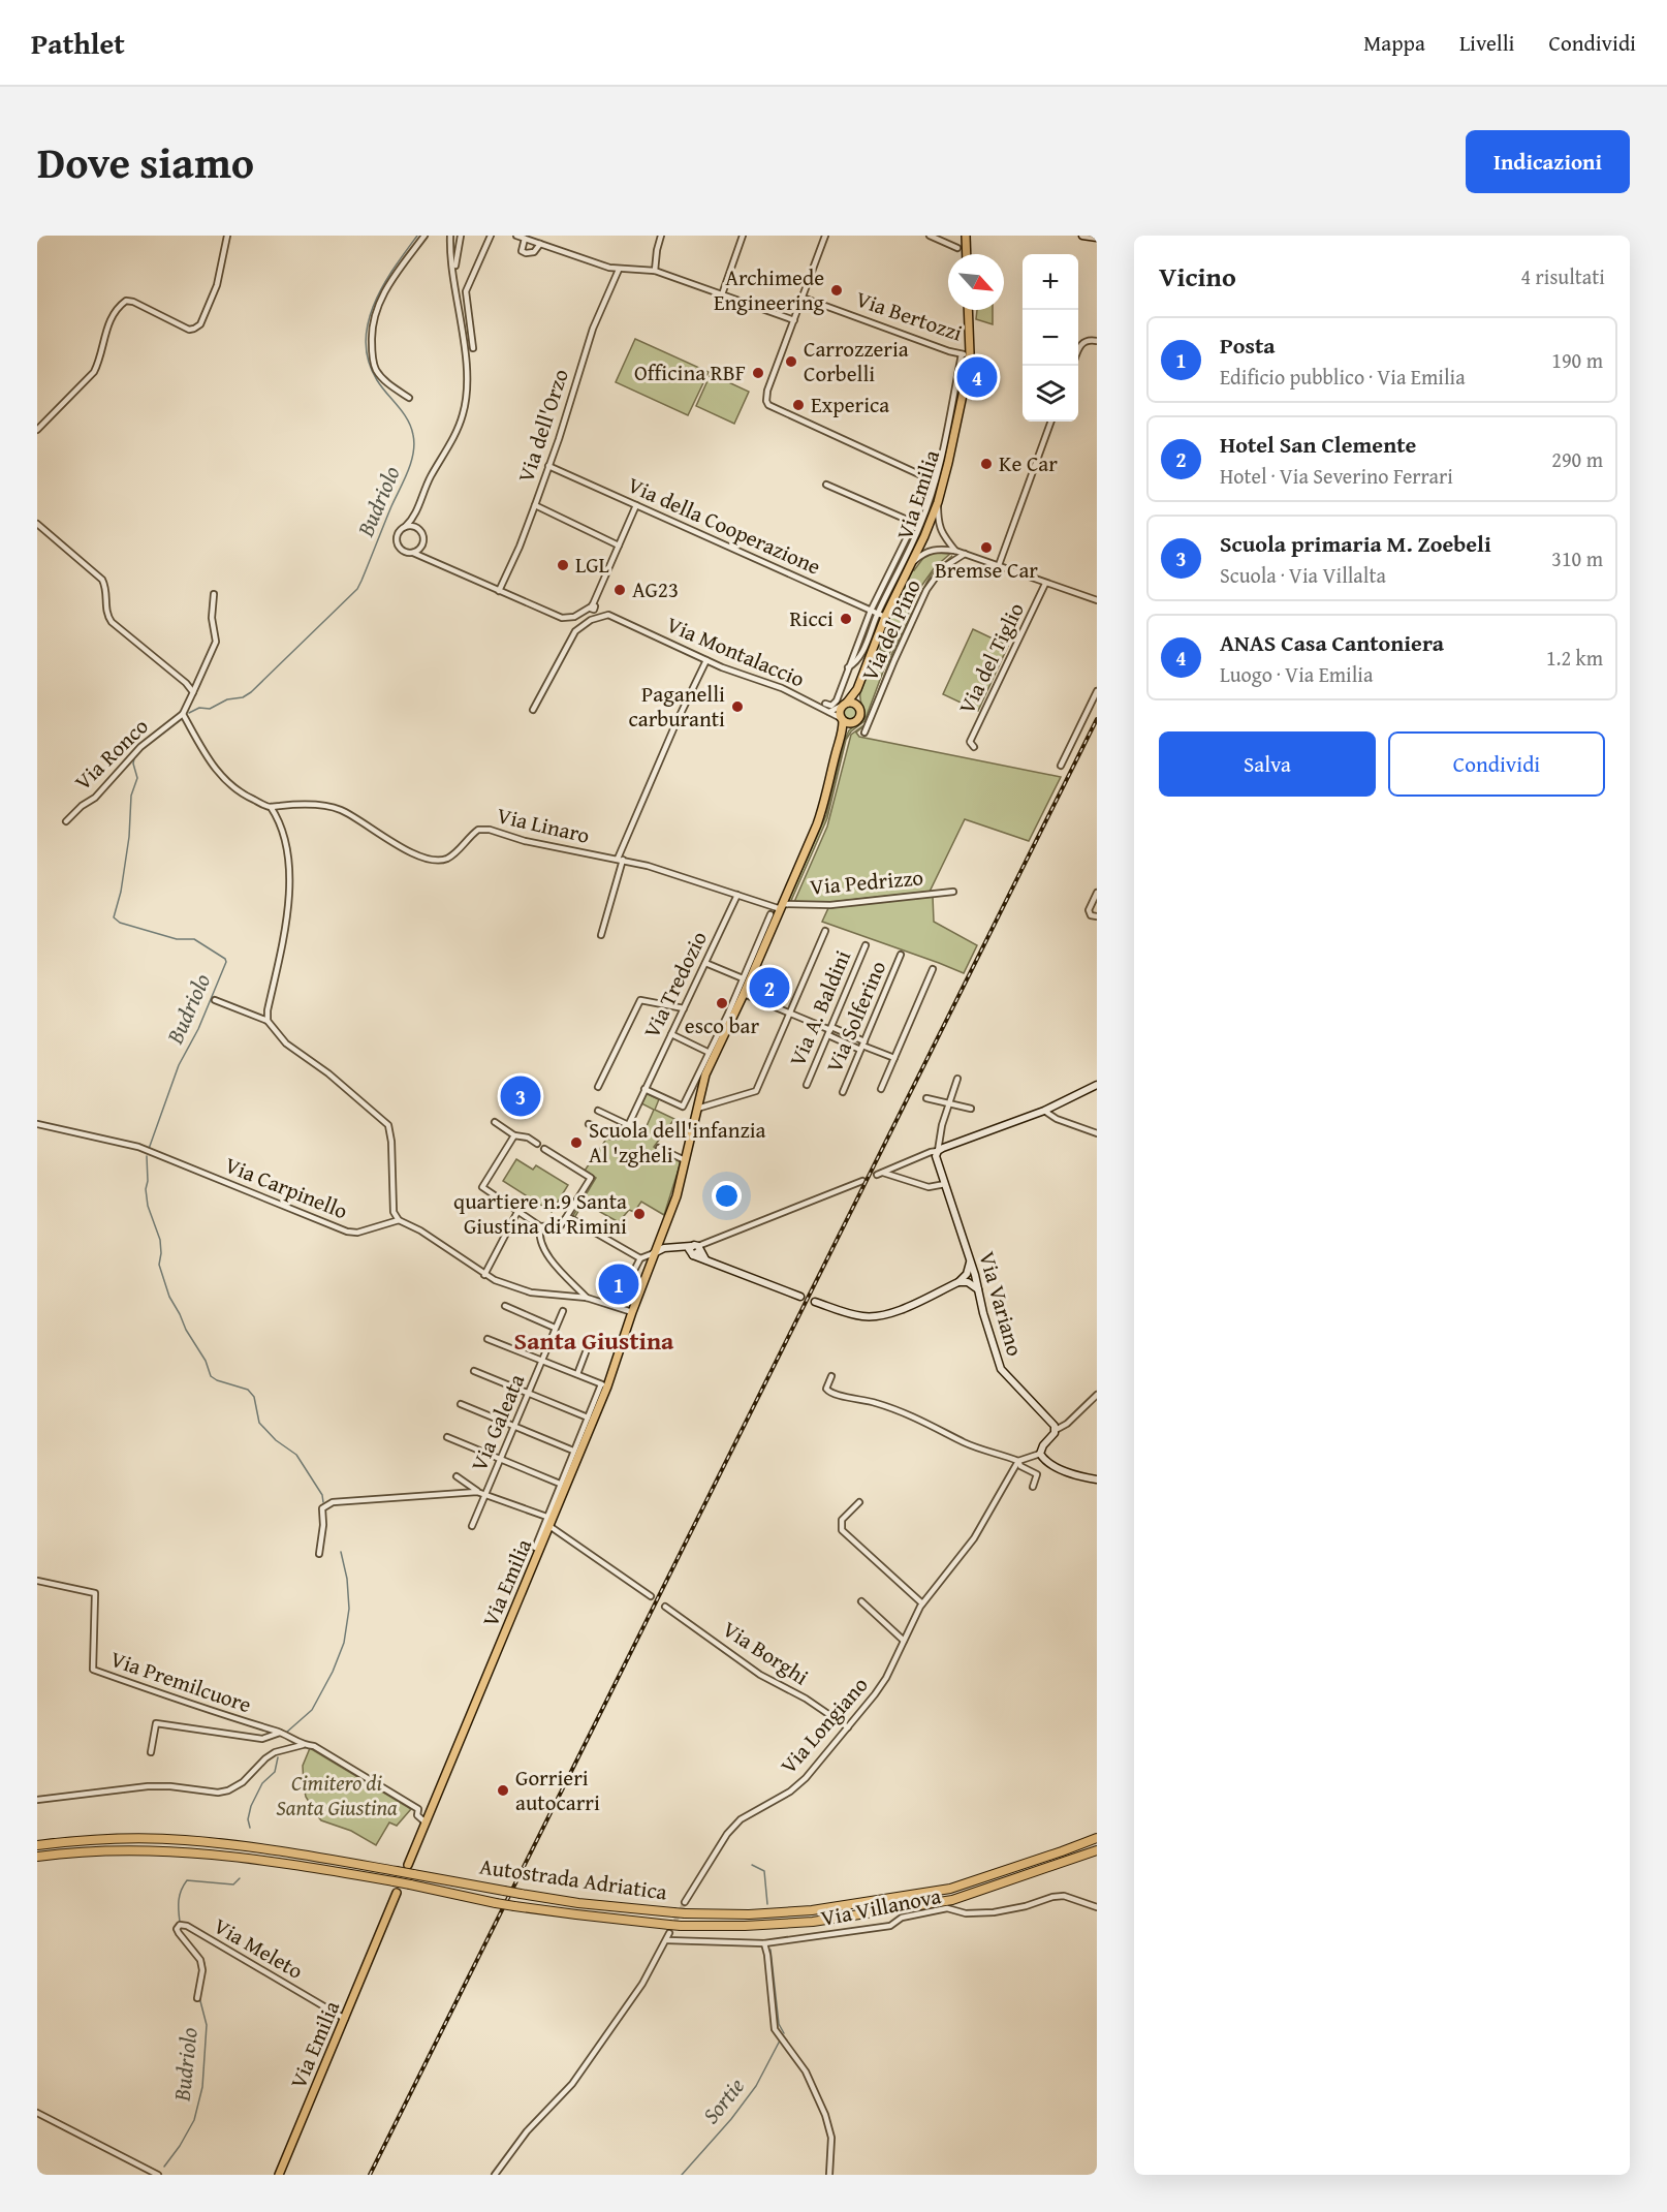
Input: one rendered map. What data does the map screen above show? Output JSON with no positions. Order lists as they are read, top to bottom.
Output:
{
  "streets": {
    "highway": ["Autostrada Adriatica"],
    "main road": ["Via Emilia"],
    "street": [
      "Via Bertozzi",
      "Via dell'Orzo",
      "Via della Cooperazione",
      "Via del Pino",
      "Via Montalaccio",
      "Via del Tiglio",
      "Via Ronco",
      "Via Linaro",
      "Via Pedrizzo",
      "Via Tredozio",
      "Via A. Baldini",
      "Via Solferino",
      "Via Carpinello",
      "Via Variano",
      "Via Galeata",
      "Via Borghi",
      "Via Premilcuore",
      "Via Longiano",
      "Via Villanova",
      "Via Meleto"
    ]
  },
  "crossings": [
    ["Via Bertozzi", "Via Emilia"],
    ["Via dell'Orzo", "Via della Cooperazione"],
    ["Via Emilia", "Via della Cooperazione"],
    ["Via Emilia", "Via Montalaccio"],
    ["Via Emilia", "Via Linaro"],
    ["Via Emilia", "Via Pedrizzo"],
    ["Via Emilia", "Via Premilcuore"],
    ["Via Emilia", "Via Meleto"],
    ["Via Ronco", "Via Linaro"],
    ["Via Linaro", "Via Pedrizzo"],
    ["Via Linaro", "Via Tredozio"],
    ["Via Borghi", "Via Longiano"]
  ],
  "districts": ["Santa Giustina"],
  "water": ["Budriolo", "Sortie"],
  "parks": ["Cimitero di Santa Giustina"],
  "places": [
    "Archimede Engineering",
    "Carrozzeria Corbelli",
    "Officina RBF",
    "Experica",
    "Ke Car",
    "Bremse Car",
    "LGL",
    "AG23",
    "Ricci",
    "Paganelli carburanti",
    "esco bar",
    "Scuola dell'infanzia Al 'zgheli",
    "quartiere n.9 Santa Giustina di Rimini",
    "Gorrieri autocarri"
  ],
  "north": "bottom right",
  "page": {
    "header": "Pathlet",
    "nav": ["Mappa", "Livelli", "Condividi"],
    "title": "Dove siamo",
    "buttons": [
      "Indicazioni",
      ["Salva", "Condividi"]
    ],
    "heading": ["Vicino", "4 risultati"],
    "map_buttons": ["+", "−"],
    "list": [
      {
        "mark": "1",
        "name": "Posta",
        "note": "Edificio pubblico · Via Emilia",
        "value": "190 m"
      },
      {
        "mark": "2",
        "name": "Hotel San Clemente",
        "note": "Hotel · Via Severino Ferrari",
        "value": "290 m"
      },
      {
        "mark": "3",
        "name": "Scuola primaria M. Zoebeli",
        "note": "Scuola · Via Villalta",
        "value": "310 m"
      },
      {
        "mark": "4",
        "name": "ANAS Casa Cantoniera",
        "note": "Luogo · Via Emilia",
        "value": "1.2 km"
      }
    ],
    "pins": [
      "4",
      "2",
      "3",
      "1"
    ]
  }
}
